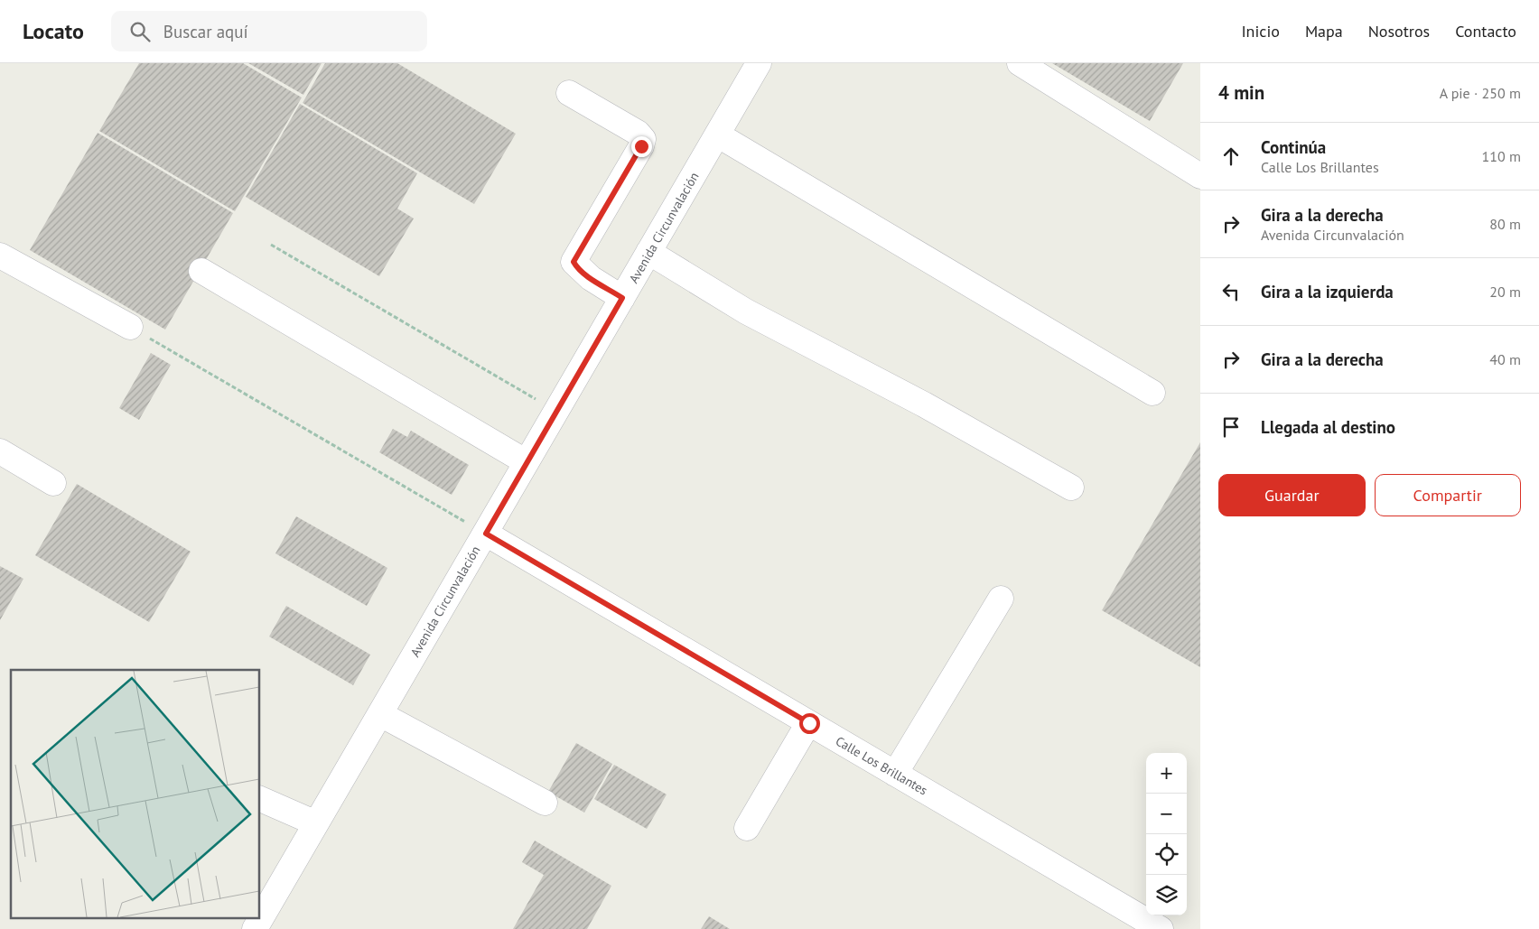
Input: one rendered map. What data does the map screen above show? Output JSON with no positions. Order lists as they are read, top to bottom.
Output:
{
  "streets": {
    "street": ["Avenida Circunvalación", "Calle Los Brillantes"]
  },
  "crossings": [
    ["Avenida Circunvalación", "Calle Los Brillantes"]
  ],
  "page": {
    "header": "Locato",
    "search": "Buscar aquí",
    "nav": [
      "Inicio",
      "Mapa",
      "Nosotros",
      "Contacto"
    ],
    "heading": ["4 min", "A pie · 250 m"],
    "list": [
      ["Continúa", "Calle Los Brillantes", "110 m"],
      ["Gira a la derecha", "Avenida Circunvalación", "80 m"],
      ["Gira a la izquierda", "20 m"],
      ["Gira a la derecha", "40 m"],
      "Llegada al destino"
    ],
    "buttons": ["Guardar", "Compartir"],
    "map_buttons": ["+", "−"]
  }
}
